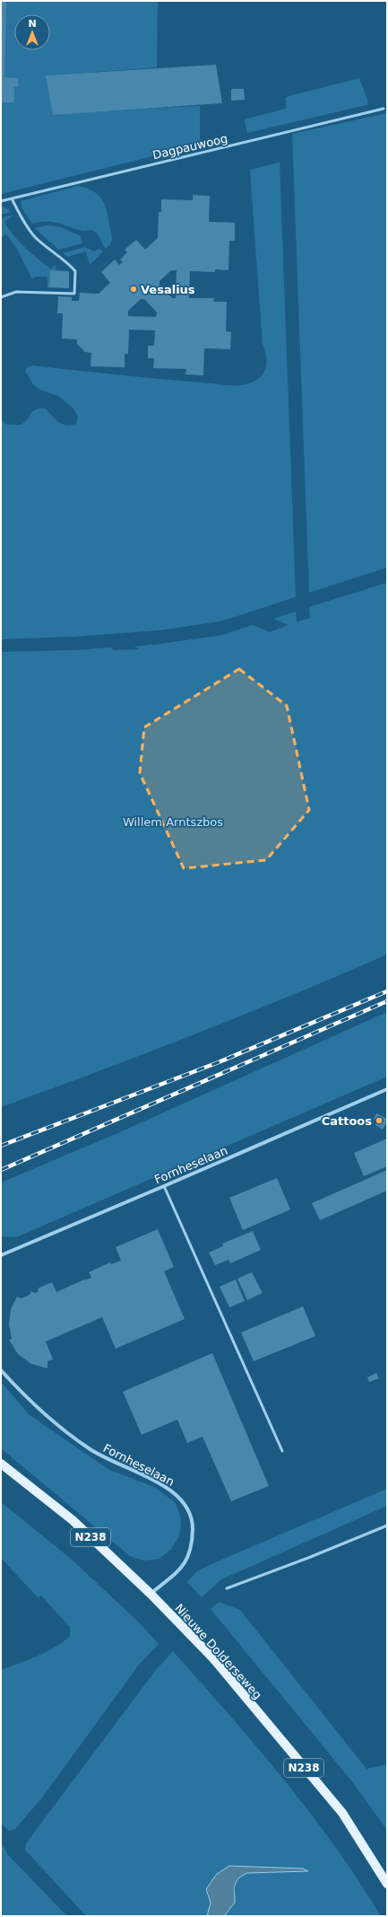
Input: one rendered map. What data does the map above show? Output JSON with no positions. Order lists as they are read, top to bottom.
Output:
{
  "streets": {
    "main road": ["N238", "Nieuwe Dolderseweg"],
    "street": ["Fornheselaan"],
    "lane": ["Dagpauwoog"]
  },
  "crossings": [
    ["Fornheselaan", "Nieuwe Dolderseweg"]
  ],
  "parks": ["Willem Arntszbos"],
  "places": ["Vesalius", "Cattoos"],
  "north": "top"
}
